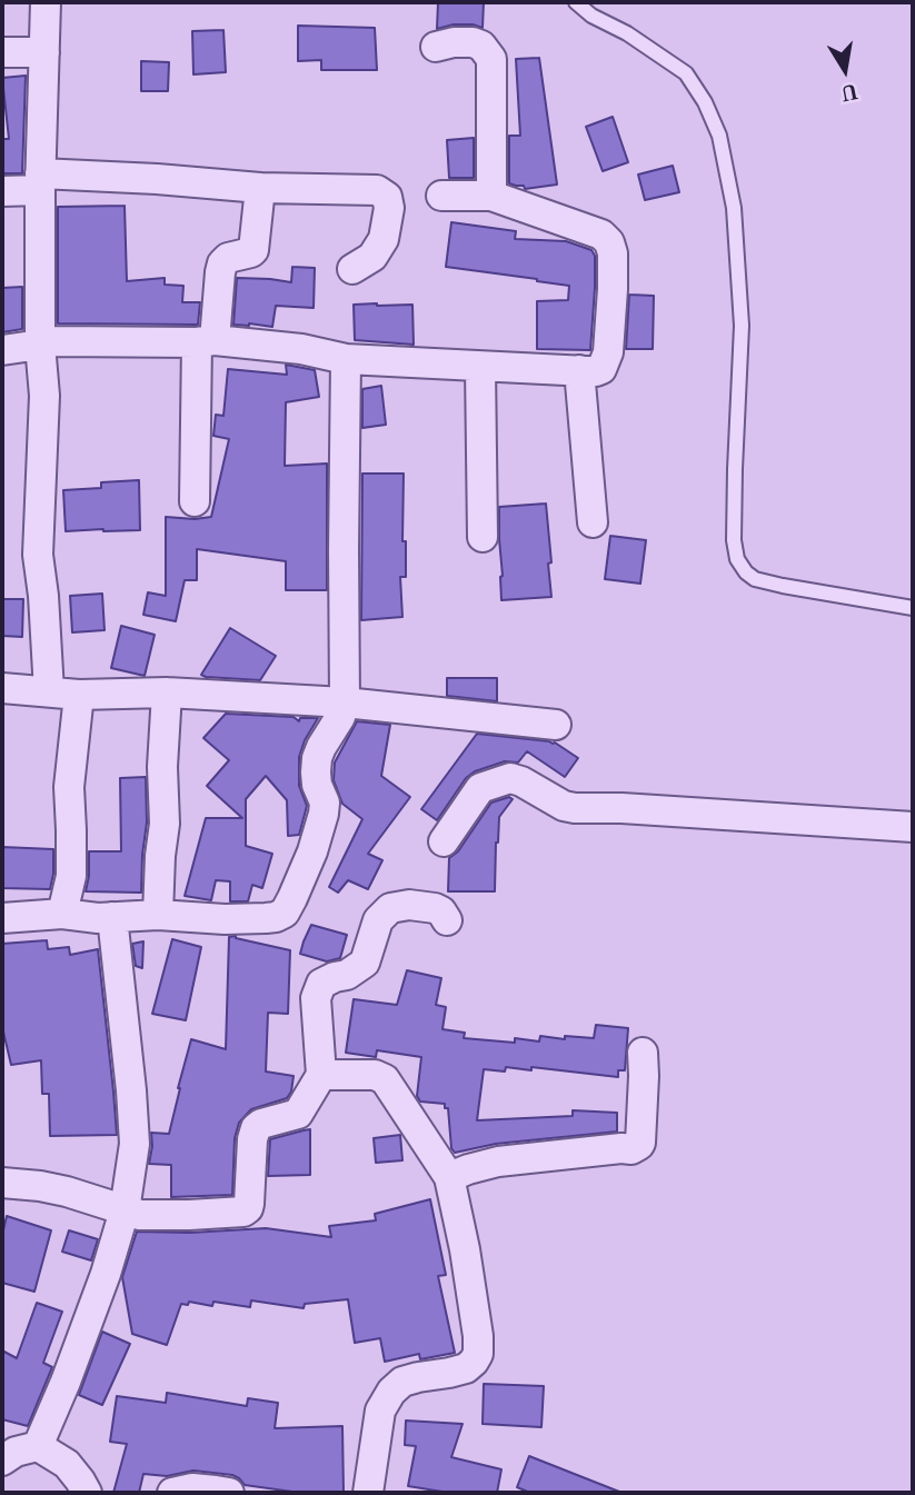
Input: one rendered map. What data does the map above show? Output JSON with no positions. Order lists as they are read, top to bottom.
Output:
{
  "north": "bottom"
}
